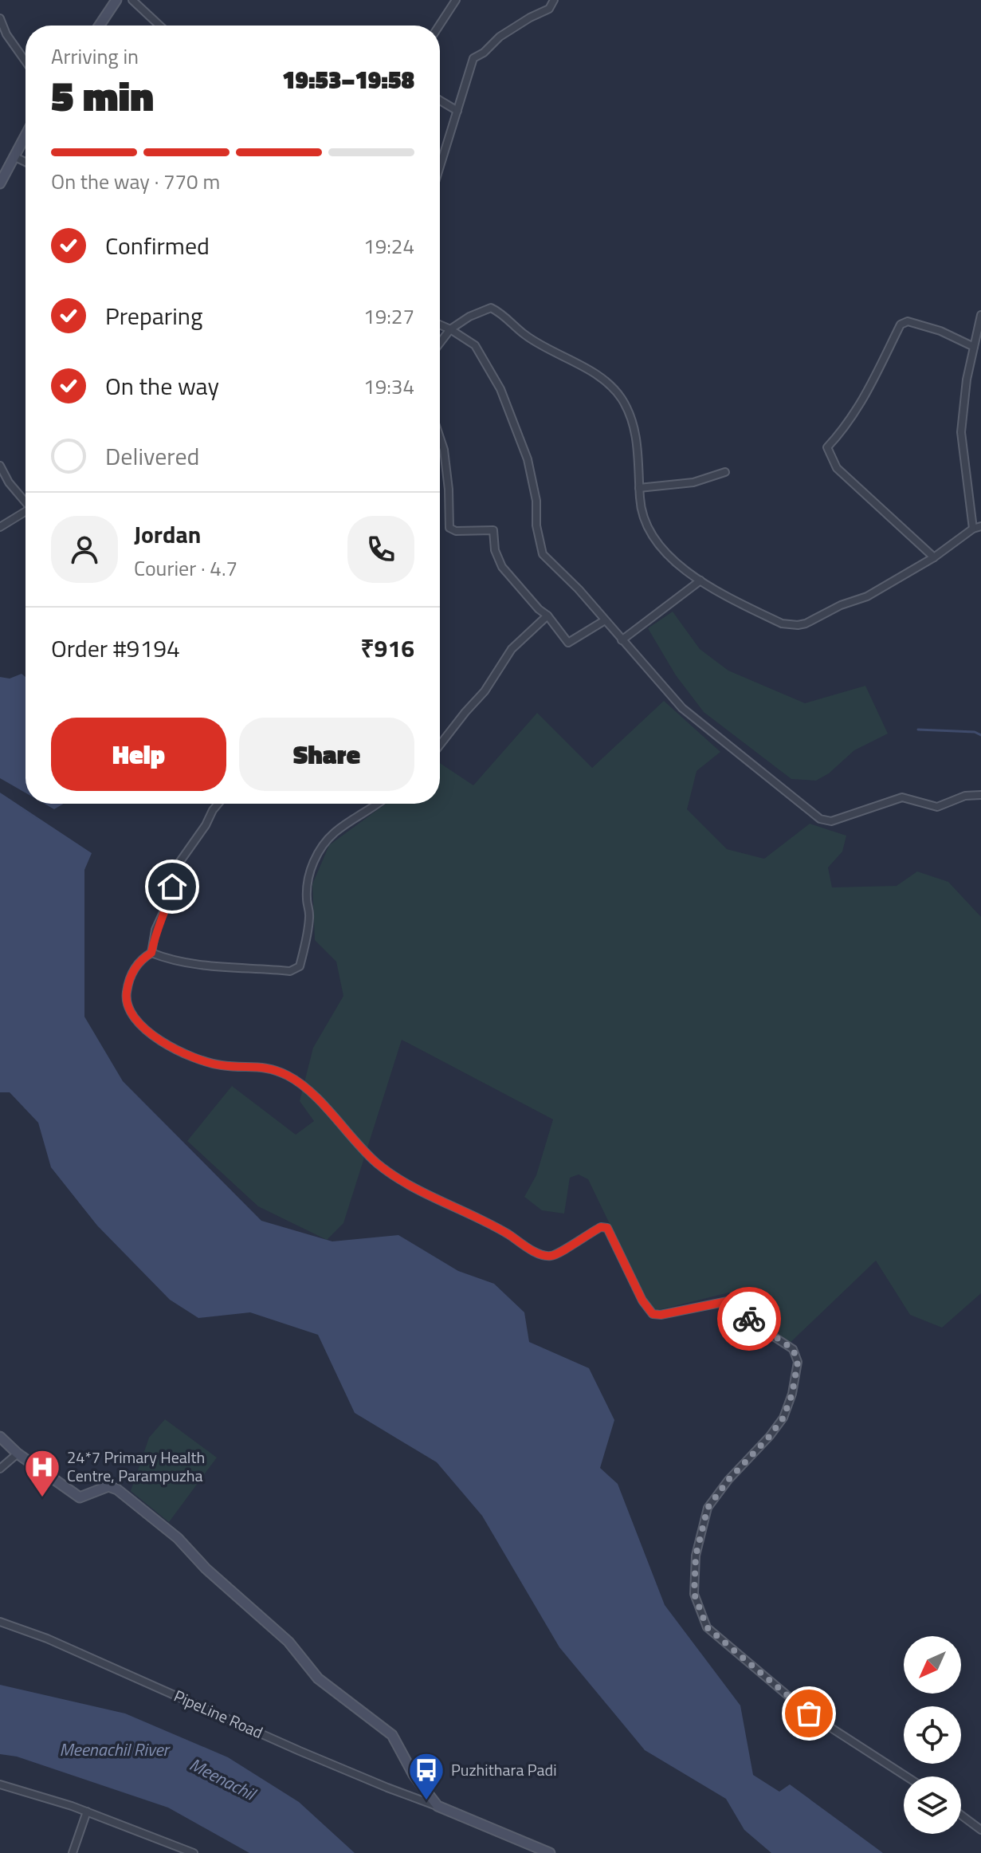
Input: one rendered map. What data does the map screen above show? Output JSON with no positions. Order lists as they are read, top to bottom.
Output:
{
  "streets": {
    "street": ["PipeLine Road"]
  },
  "water": ["Meenachil River", "Meenachil"],
  "places": {
    "hospital": ["24*7 Primary Health Centre, Parampuzha"],
    "bus stop": ["Puzhithara Padi"]
  },
  "north": "bottom left",
  "page": {
    "heading": ["5 min", "Arriving in", "19:53–19:58"],
    "panel": [
      "Jordan",
      "Courier · 4.7",
      "Order #9194",
      "₹916"
    ],
    "bar": "On the way · 770 m",
    "list": [
      ["Confirmed", "19:24"],
      ["Preparing", "19:27"],
      ["On the way", "19:34"],
      "Delivered"
    ],
    "buttons": ["Help", "Share"]
  }
}
